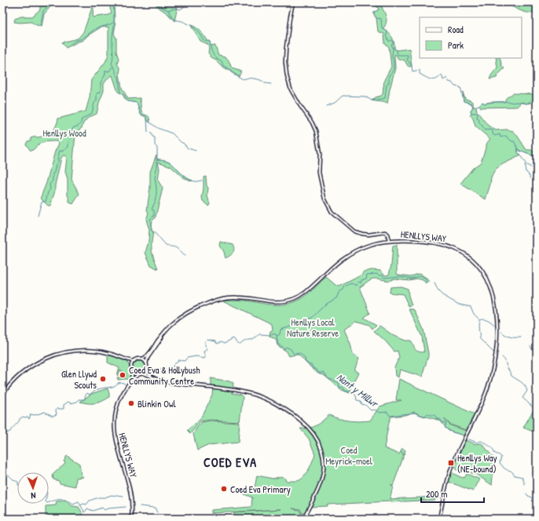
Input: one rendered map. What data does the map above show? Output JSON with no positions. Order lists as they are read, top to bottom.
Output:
{
  "streets": {
    "street": ["HENLLYS WAY"]
  },
  "districts": ["COED EVA"],
  "water": ["Nant y Millwr"],
  "parks": ["Henllys Wood", "Henllys Local Nature Reserve", "Coed Meyrick-moel"],
  "places": {
    "other": [
      "Coed Eva & Hollybush Community Centre",
      "Glen Llywd Scouts",
      "Blinkin Owl",
      "Coed Eva Primary"
    ],
    "transit": ["Henllys Way (NE-bound)"]
  },
  "legend": ["Road", "Park"],
  "scale_bar": "200 m",
  "north": "bottom"
}
